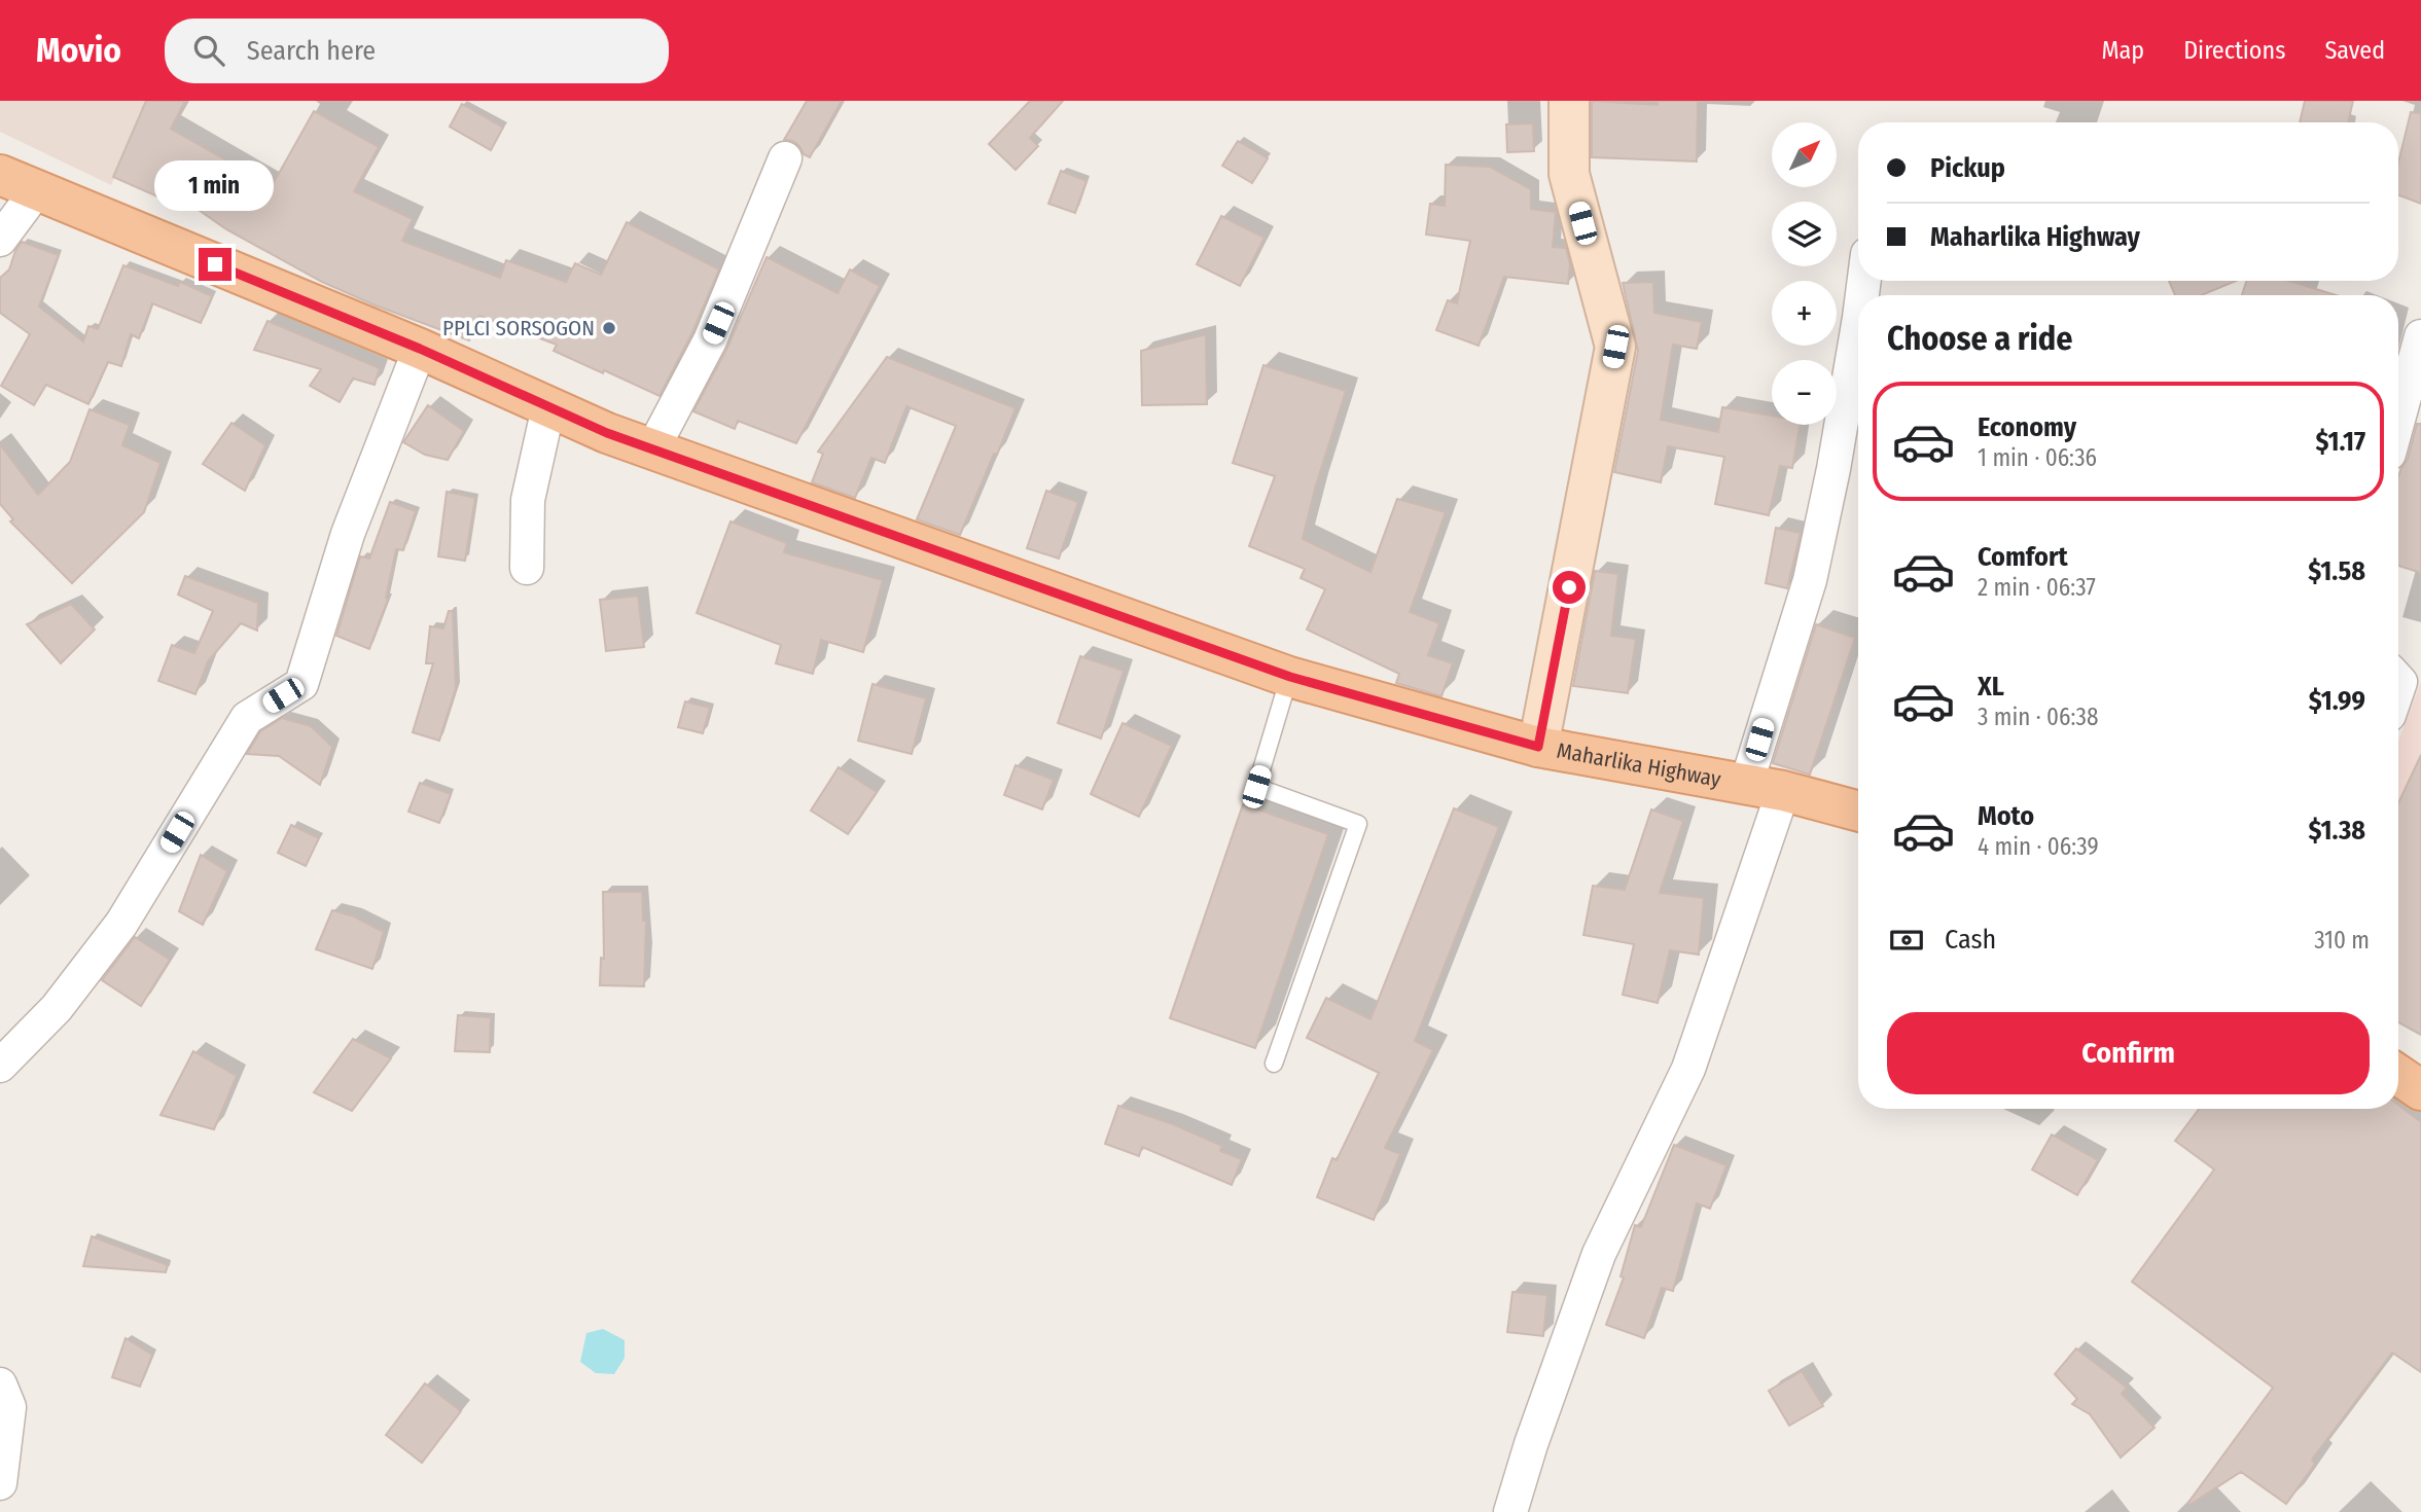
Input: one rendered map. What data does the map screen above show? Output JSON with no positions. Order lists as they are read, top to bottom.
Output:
{
  "streets": {
    "main road": ["Maharlika Highway"]
  },
  "places": ["PPLCI SORSOGON"],
  "north": "top right",
  "page": {
    "header": "Movio",
    "search": "Search here",
    "nav": ["Map", "Directions", "Saved"],
    "map_buttons": ["+", "−"],
    "banner": ["Pickup", "Maharlika Highway"],
    "bubble": "1 min",
    "heading": "Choose a ride",
    "list": [
      {
        "name": "Economy",
        "note": "1 min · 06:36",
        "value": "$1.17"
      },
      {
        "name": "Comfort",
        "note": "2 min · 06:37",
        "value": "$1.58"
      },
      {
        "name": "XL",
        "note": "3 min · 06:38",
        "value": "$1.99"
      },
      {
        "name": "Moto",
        "note": "4 min · 06:39",
        "value": "$1.38"
      }
    ],
    "pay": ["Cash", "310 m"],
    "buttons": "Confirm"
  }
}
